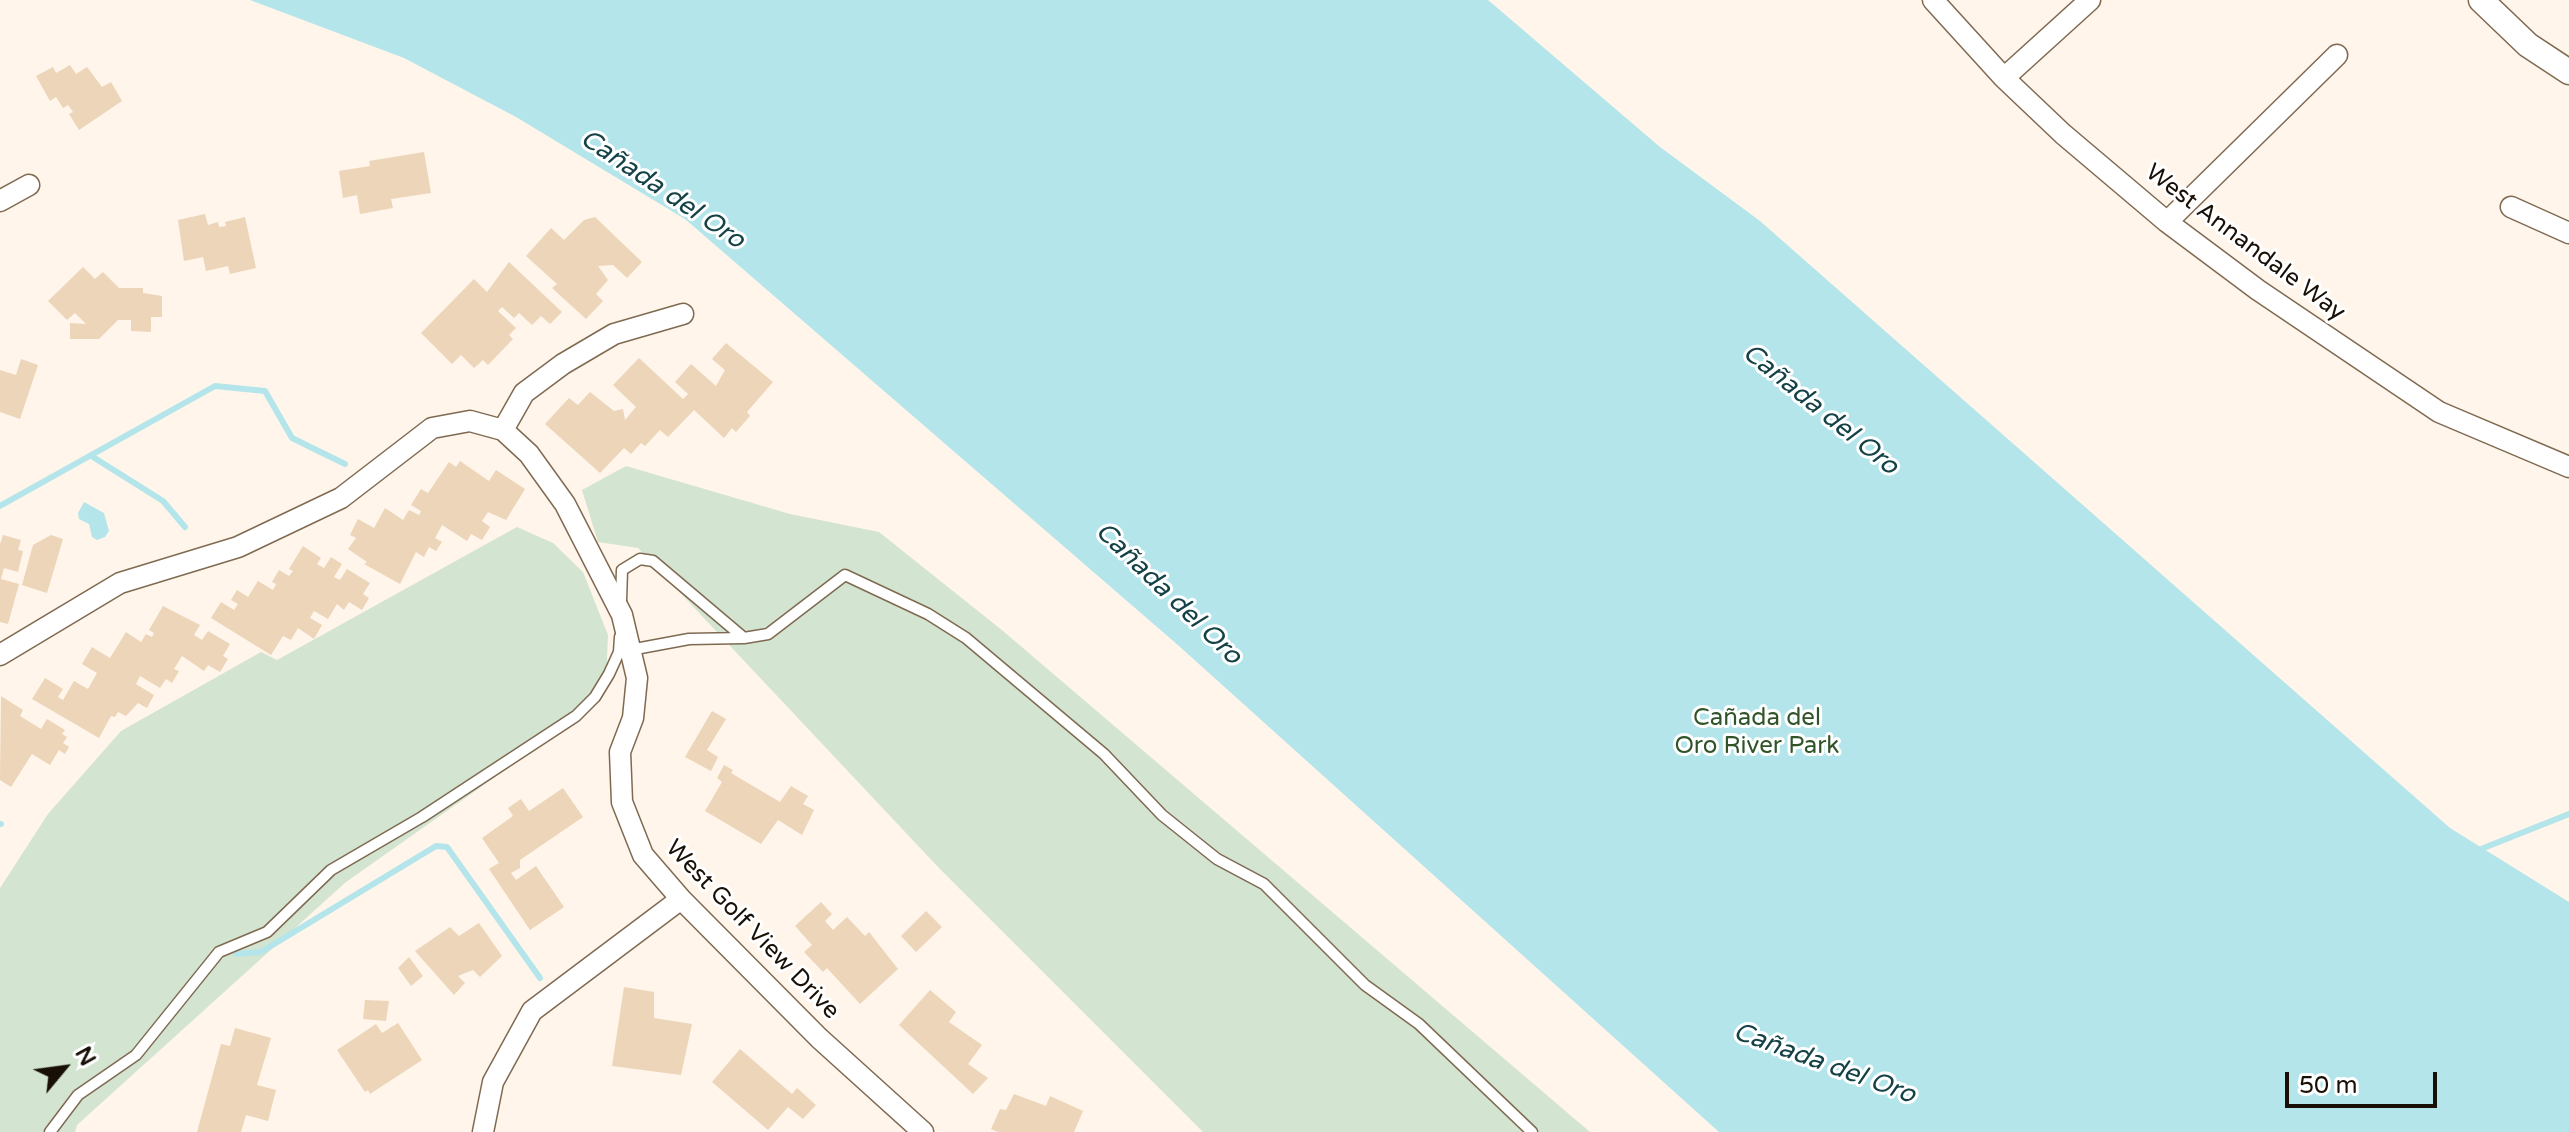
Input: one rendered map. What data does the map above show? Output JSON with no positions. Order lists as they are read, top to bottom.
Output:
{
  "streets": {
    "street": ["West Annandale Way", "West Golf View Drive"]
  },
  "water": ["Cañada del Oro"],
  "parks": ["Cañada del Oro River Park"],
  "scale_bar": "50 m",
  "north": "top right"
}
